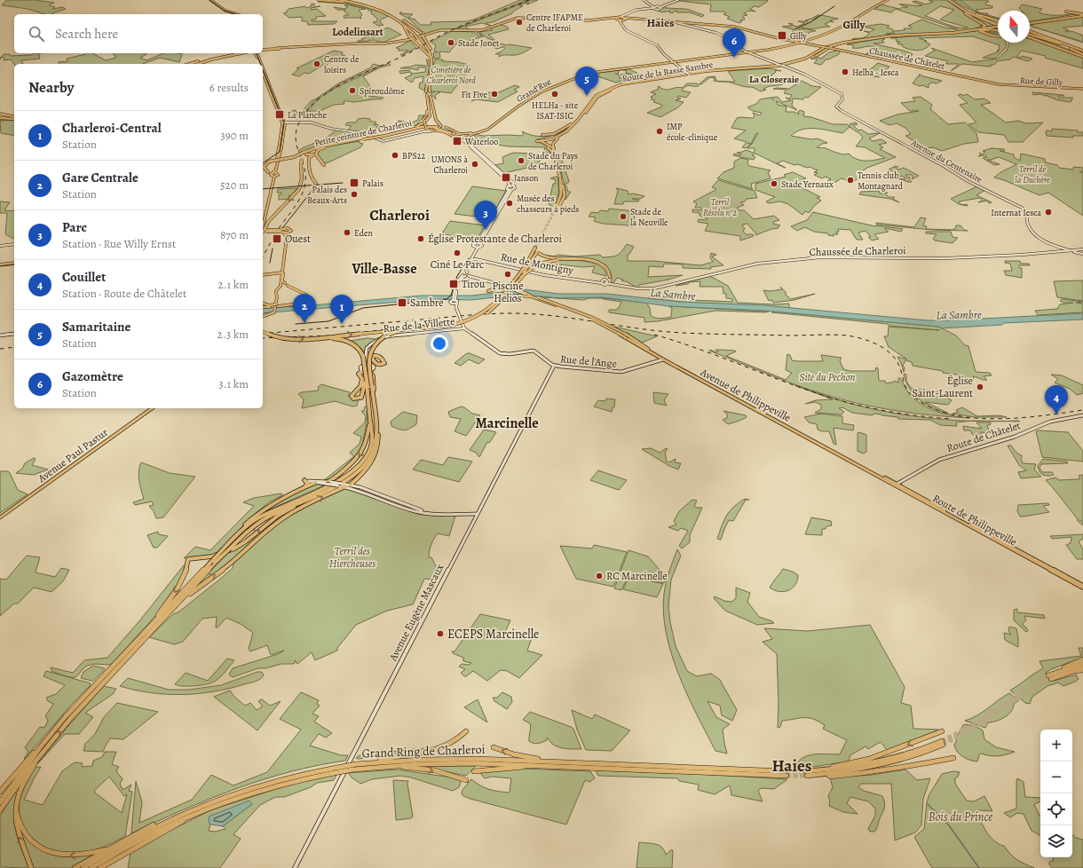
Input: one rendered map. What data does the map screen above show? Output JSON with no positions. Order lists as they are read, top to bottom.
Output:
{
  "streets": {
    "highway": ["Route de la Basse Sambre", "Petite ceinture de Charleroi", "Grand Ring de Charleroi"],
    "main road": [
      "Chaussée de Châtelet",
      "Rue de Gilly",
      "Grand'Rue",
      "Avenue du Centenaire",
      "Chaussée de Charleroi",
      "Rue de Montigny",
      "Rue de la Villette",
      "Rue de l'Ange",
      "Avenue de Philippeville",
      "Route de Châtelet",
      "Avenue Paul Pastur",
      "Route de Philippeville",
      "Avenue Eugène Mascaux"
    ]
  },
  "crossings": [
    ["Chaussée de Châtelet", "Rue de Gilly"],
    ["Avenue du Centenaire", "Chaussée de Charleroi"],
    ["Chaussée de Charleroi", "Rue de Montigny"],
    ["Rue de l'Ange", "Avenue de Philippeville"],
    ["Rue de l'Ange", "Avenue Eugène Mascaux"],
    ["Avenue de Philippeville", "Route de Philippeville"],
    ["Route de Châtelet", "Route de Philippeville"]
  ],
  "one_way": ["Petite ceinture de Charleroi"],
  "districts": [
    "Haies",
    "Gilly",
    "Lodelinsart",
    "La Closeraie",
    "Charleroi",
    "Ville-Basse",
    "Marcinelle",
    "Haies"
  ],
  "water": ["La Sambre"],
  "parks": [
    "Cimetière de Charleroi Nord",
    "Terril de la Duchère",
    "Terril Résolu n°2",
    "Site du Pechon",
    "Terril des Hiercheuses",
    "Bois du Prince"
  ],
  "places": {
    "other": [
      "Centre IFAPME de Charleroi",
      "Stade Jonet",
      "Centre de loisirs",
      "Helha - Iesca",
      "Spiroudôme",
      "Fit Five",
      "HELHa - site ISAT-ISIC",
      "IMP école-clinique",
      "BPS22",
      "Stade du Pays de Charleroi",
      "UMONS à Charleroi",
      "Tennis club Montagnard",
      "Stade Yernaux",
      "Palais des Beaux-Arts",
      "Musée des chasseurs à pieds",
      "Internat Iesca",
      "Stade de la Neuville",
      "Eden",
      "Église Protestante de Charleroi",
      "Ciné Le Parc",
      "Piscine Helios",
      "Église Saint-Laurent",
      "RC Marcinelle",
      "ECEPS Marcinelle"
    ],
    "transit": [
      "Gilly",
      "La Planche",
      "Waterloo",
      "Janson",
      "Palais",
      "Ouest",
      "Tirou",
      "Sambre"
    ]
  },
  "north": "top",
  "page": {
    "search": "Search here",
    "pins": [
      "6",
      "5",
      "3",
      "2",
      "1",
      "4"
    ],
    "heading": ["Nearby", "6 results"],
    "list": [
      {
        "mark": "1",
        "name": "Charleroi-Central",
        "note": "Station",
        "value": "390 m"
      },
      {
        "mark": "2",
        "name": "Gare Centrale",
        "note": "Station",
        "value": "520 m"
      },
      {
        "mark": "3",
        "name": "Parc",
        "note": "Station · Rue Willy Ernst",
        "value": "870 m"
      },
      {
        "mark": "4",
        "name": "Couillet",
        "note": "Station · Route de Châtelet",
        "value": "2.1 km"
      },
      {
        "mark": "5",
        "name": "Samaritaine",
        "note": "Station",
        "value": "2.3 km"
      },
      {
        "mark": "6",
        "name": "Gazomètre",
        "note": "Station",
        "value": "3.1 km"
      }
    ],
    "map_buttons": ["+", "−"]
  }
}
